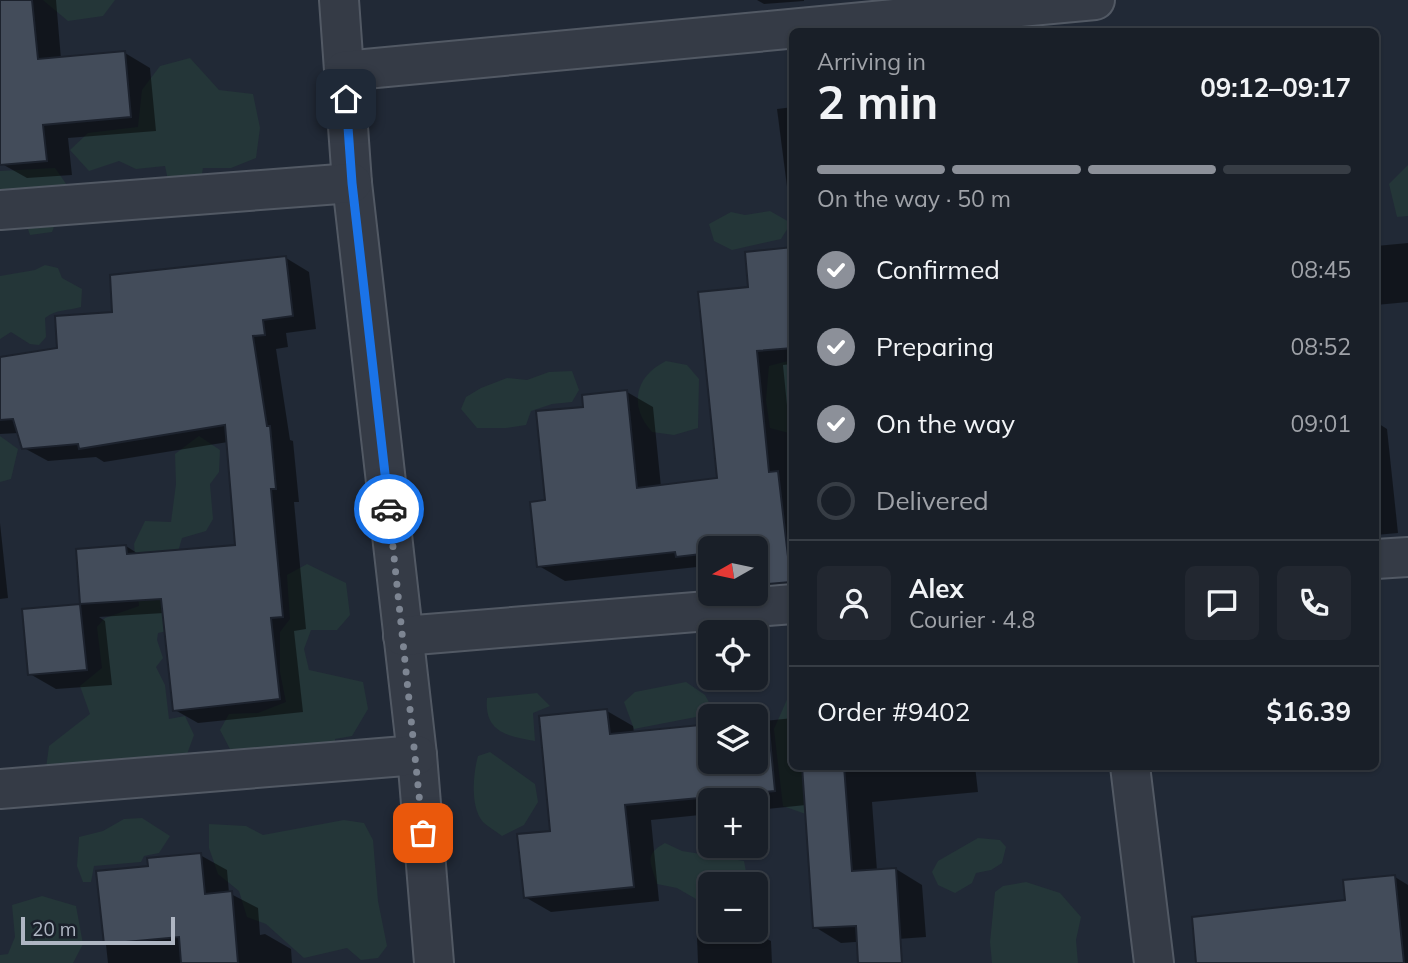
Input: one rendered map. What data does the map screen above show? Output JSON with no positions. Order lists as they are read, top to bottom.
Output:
{
  "scale_bar": "20 m",
  "north": "left",
  "page": {
    "heading": ["2 min", "Arriving in", "09:12–09:17"],
    "panel": [
      "Alex",
      "Courier · 4.8",
      "Order #9402",
      "$16.39"
    ],
    "bar": "On the way · 50 m",
    "list": [
      ["Confirmed", "08:45"],
      ["Preparing", "08:52"],
      ["On the way", "09:01"],
      "Delivered"
    ],
    "map_buttons": ["+", "−"],
    "scale": "20 m"
  }
}
